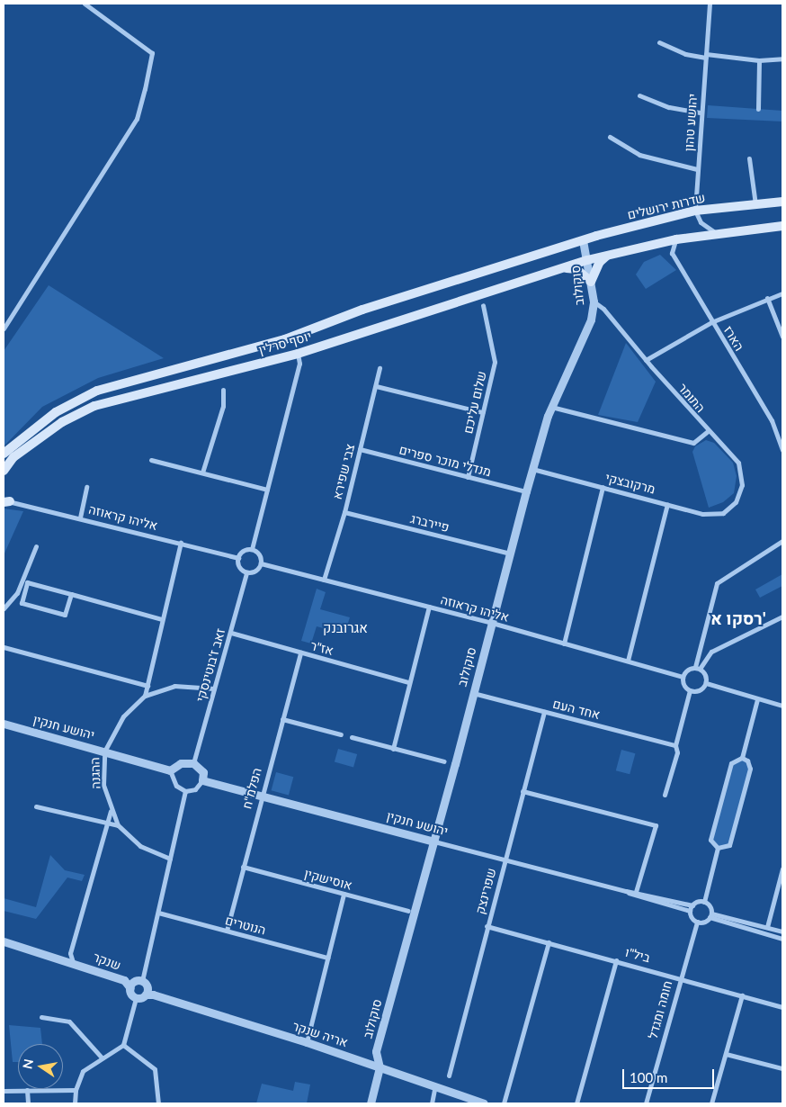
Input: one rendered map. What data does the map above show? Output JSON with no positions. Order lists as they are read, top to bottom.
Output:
{
  "streets": {
    "main road": ["שדרות ירושלים", "יוסף סרלין"],
    "street": [
      "יהושע טהון",
      "סוקולוב",
      "הארז",
      "התומר",
      "שלום עליכם",
      "מנדלי מוכר ספרים",
      "צבי שפירא",
      "מרקובצקי",
      "אליהו קראוזה",
      "פיירברג",
      "אז\"ר",
      "זאב ז'בוטינסקי",
      "אחד העם",
      "יהושע חנקין",
      "ההגנה",
      "הפלמ\"ח",
      "אוסישקין",
      "שפרינצק",
      "הנוטרים",
      "ביל\"ו",
      "שנקר",
      "חומה ומגדל",
      "אריה שנקר"
    ]
  },
  "crossings": [
    ["יהושע טהון", "שדרות ירושלים"],
    ["שדרות ירושלים", "סוקולוב"],
    ["שדרות ירושלים", "יוסף סרלין"],
    ["סוקולוב", "יוסף סרלין"],
    ["סוקולוב", "התומר"],
    ["סוקולוב", "מנדלי מוכר ספרים"],
    ["סוקולוב", "מרקובצקי"],
    ["סוקולוב", "אליהו קראוזה"],
    ["סוקולוב", "פיירברג"],
    ["סוקולוב", "אחד העם"],
    ["סוקולוב", "יהושע חנקין"],
    ["סוקולוב", "אריה שנקר"],
    ["התומר", "מרקובצקי"],
    ["שלום עליכם", "מנדלי מוכר ספרים"],
    ["מנדלי מוכר ספרים", "צבי שפירא"],
    ["צבי שפירא", "אליהו קראוזה"],
    ["צבי שפירא", "פיירברג"],
    ["אליהו קראוזה", "זאב ז'בוטינסקי"],
    ["אז\"ר", "זאב ז'בוטינסקי"],
    ["אז\"ר", "הפלמ\"ח"],
    ["זאב ז'בוטינסקי", "יהושע חנקין"],
    ["זאב ז'בוטינסקי", "ההגנה"],
    ["אחד העם", "שפרינצק"],
    ["יהושע חנקין", "ההגנה"],
    ["יהושע חנקין", "הפלמ\"ח"],
    ["יהושע חנקין", "שפרינצק"],
    ["יהושע חנקין", "חומה ומגדל"],
    ["הפלמ\"ח", "אוסישקין"],
    ["הפלמ\"ח", "הנוטרים"],
    ["שפרינצק", "ביל\"ו"],
    ["ביל\"ו", "חומה ומגדל"],
    ["שנקר", "אריה שנקר"]
  ],
  "districts": ["רסקו א'", "אגרובנק"],
  "scale_bar": "100 m",
  "north": "left"
}
